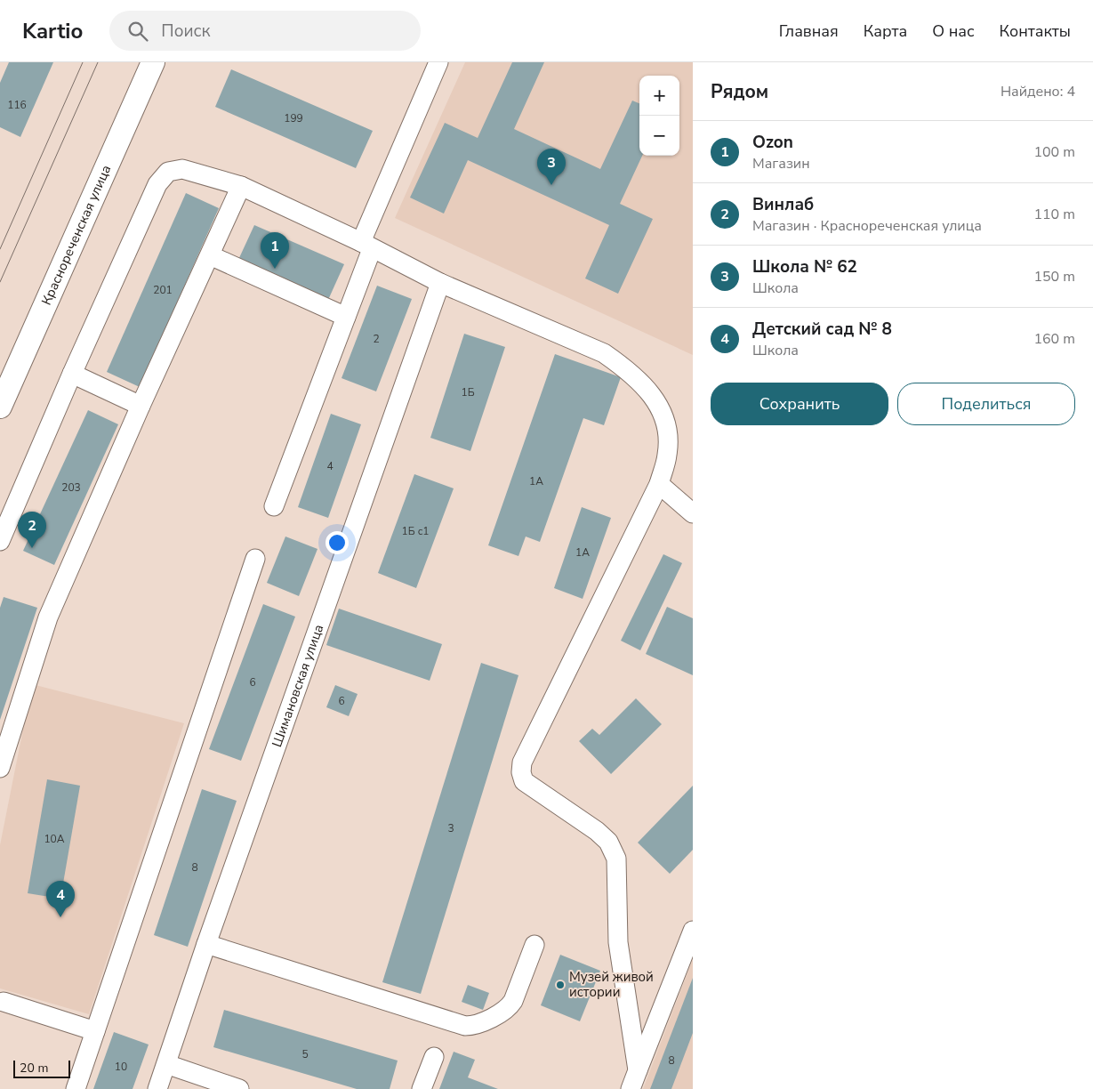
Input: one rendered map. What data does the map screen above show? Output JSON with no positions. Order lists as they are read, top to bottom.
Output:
{
  "streets": {
    "main road": ["Краснореченская улица"],
    "lane": ["Шимановская улица"]
  },
  "places": ["Музей живой истории"],
  "house_numbers": [
    "116",
    "199",
    "201",
    "2",
    "1Б",
    "4",
    "1А",
    "203",
    "1Б с1",
    "1А",
    "6",
    "6",
    "3",
    "10А",
    "8",
    "5",
    "8",
    "10"
  ],
  "scale_bar": "20 m",
  "page": {
    "header": "Kartio",
    "search": "Поиск",
    "nav": [
      "Главная",
      "Карта",
      "О нас",
      "Контакты"
    ],
    "heading": ["Рядом", "Найдено: 4"],
    "map_buttons": ["+", "−"],
    "list": [
      {
        "mark": "1",
        "name": "Ozon",
        "note": "Магазин",
        "value": "100 m"
      },
      {
        "mark": "2",
        "name": "Винлаб",
        "note": "Магазин · Краснореченская улица",
        "value": "110 m"
      },
      {
        "mark": "3",
        "name": "Школа № 62",
        "note": "Школа",
        "value": "150 m"
      },
      {
        "mark": "4",
        "name": "Детский сад № 8",
        "note": "Школа",
        "value": "160 m"
      }
    ],
    "pins": [
      "3",
      "1",
      "2",
      "4"
    ],
    "buttons": ["Сохранить", "Поделиться"],
    "scale": "20 m"
  }
}
